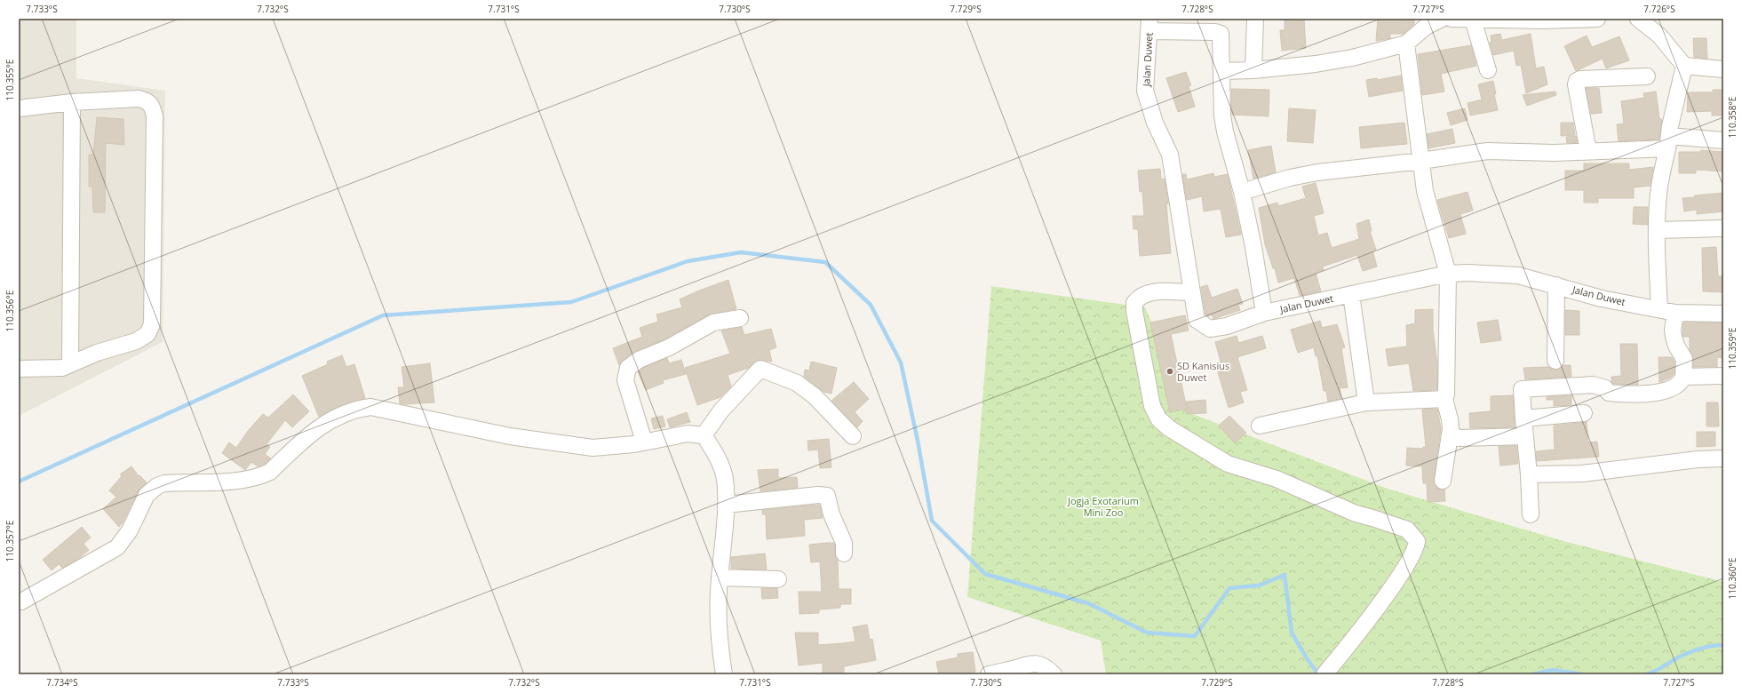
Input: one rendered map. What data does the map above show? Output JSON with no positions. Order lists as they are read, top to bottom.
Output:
{
  "streets": {
    "street": ["Jalan Duwet"]
  },
  "parks": ["Jogja Exotarium Mini Zoo"],
  "places": ["SD Kanisius Duwet"],
  "coordinates": [
    "7.733°S",
    "7.732°S",
    "7.731°S",
    "7.730°S",
    "7.729°S",
    "7.728°S",
    "7.727°S",
    "7.726°S",
    "110.355°E",
    "110.358°E",
    "110.356°E",
    "110.359°E",
    "110.357°E",
    "110.360°E",
    "7.734°S"
  ]
}
